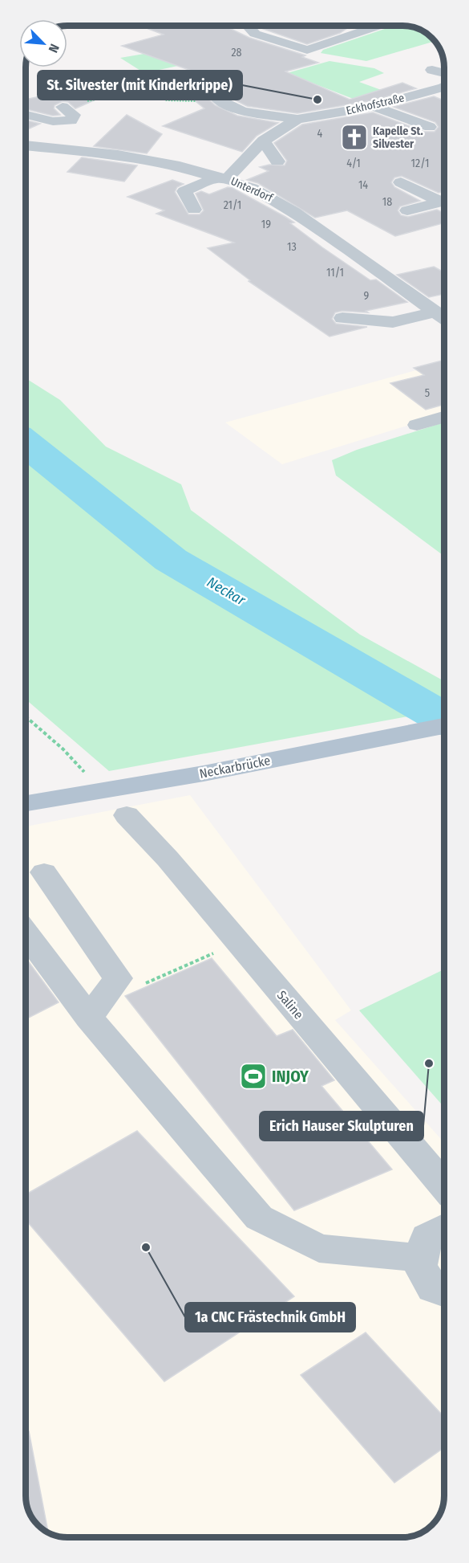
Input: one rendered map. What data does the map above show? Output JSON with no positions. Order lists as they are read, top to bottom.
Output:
{
  "streets": {
    "main road": ["Neckarbrücke"],
    "street": ["Eckhofstraße", "Unterdorf", "Saline"]
  },
  "crossings": [
    ["Eckhofstraße", "Unterdorf"]
  ],
  "water": ["Neckar"],
  "places": {
    "other": ["St. Silvester (mit Kinderkrippe)", "Erich Hauser Skulpturen", "1a CNC Frästechnik GmbH"],
    "church": ["Kapelle St. Silvester"],
    "sports": ["INJOY"]
  },
  "house_numbers": [
    "28",
    "4",
    "4/1",
    "12/1",
    "14",
    "18",
    "21/1",
    "19",
    "13",
    "11/1",
    "9",
    "5"
  ],
  "north": "bottom right"
}
